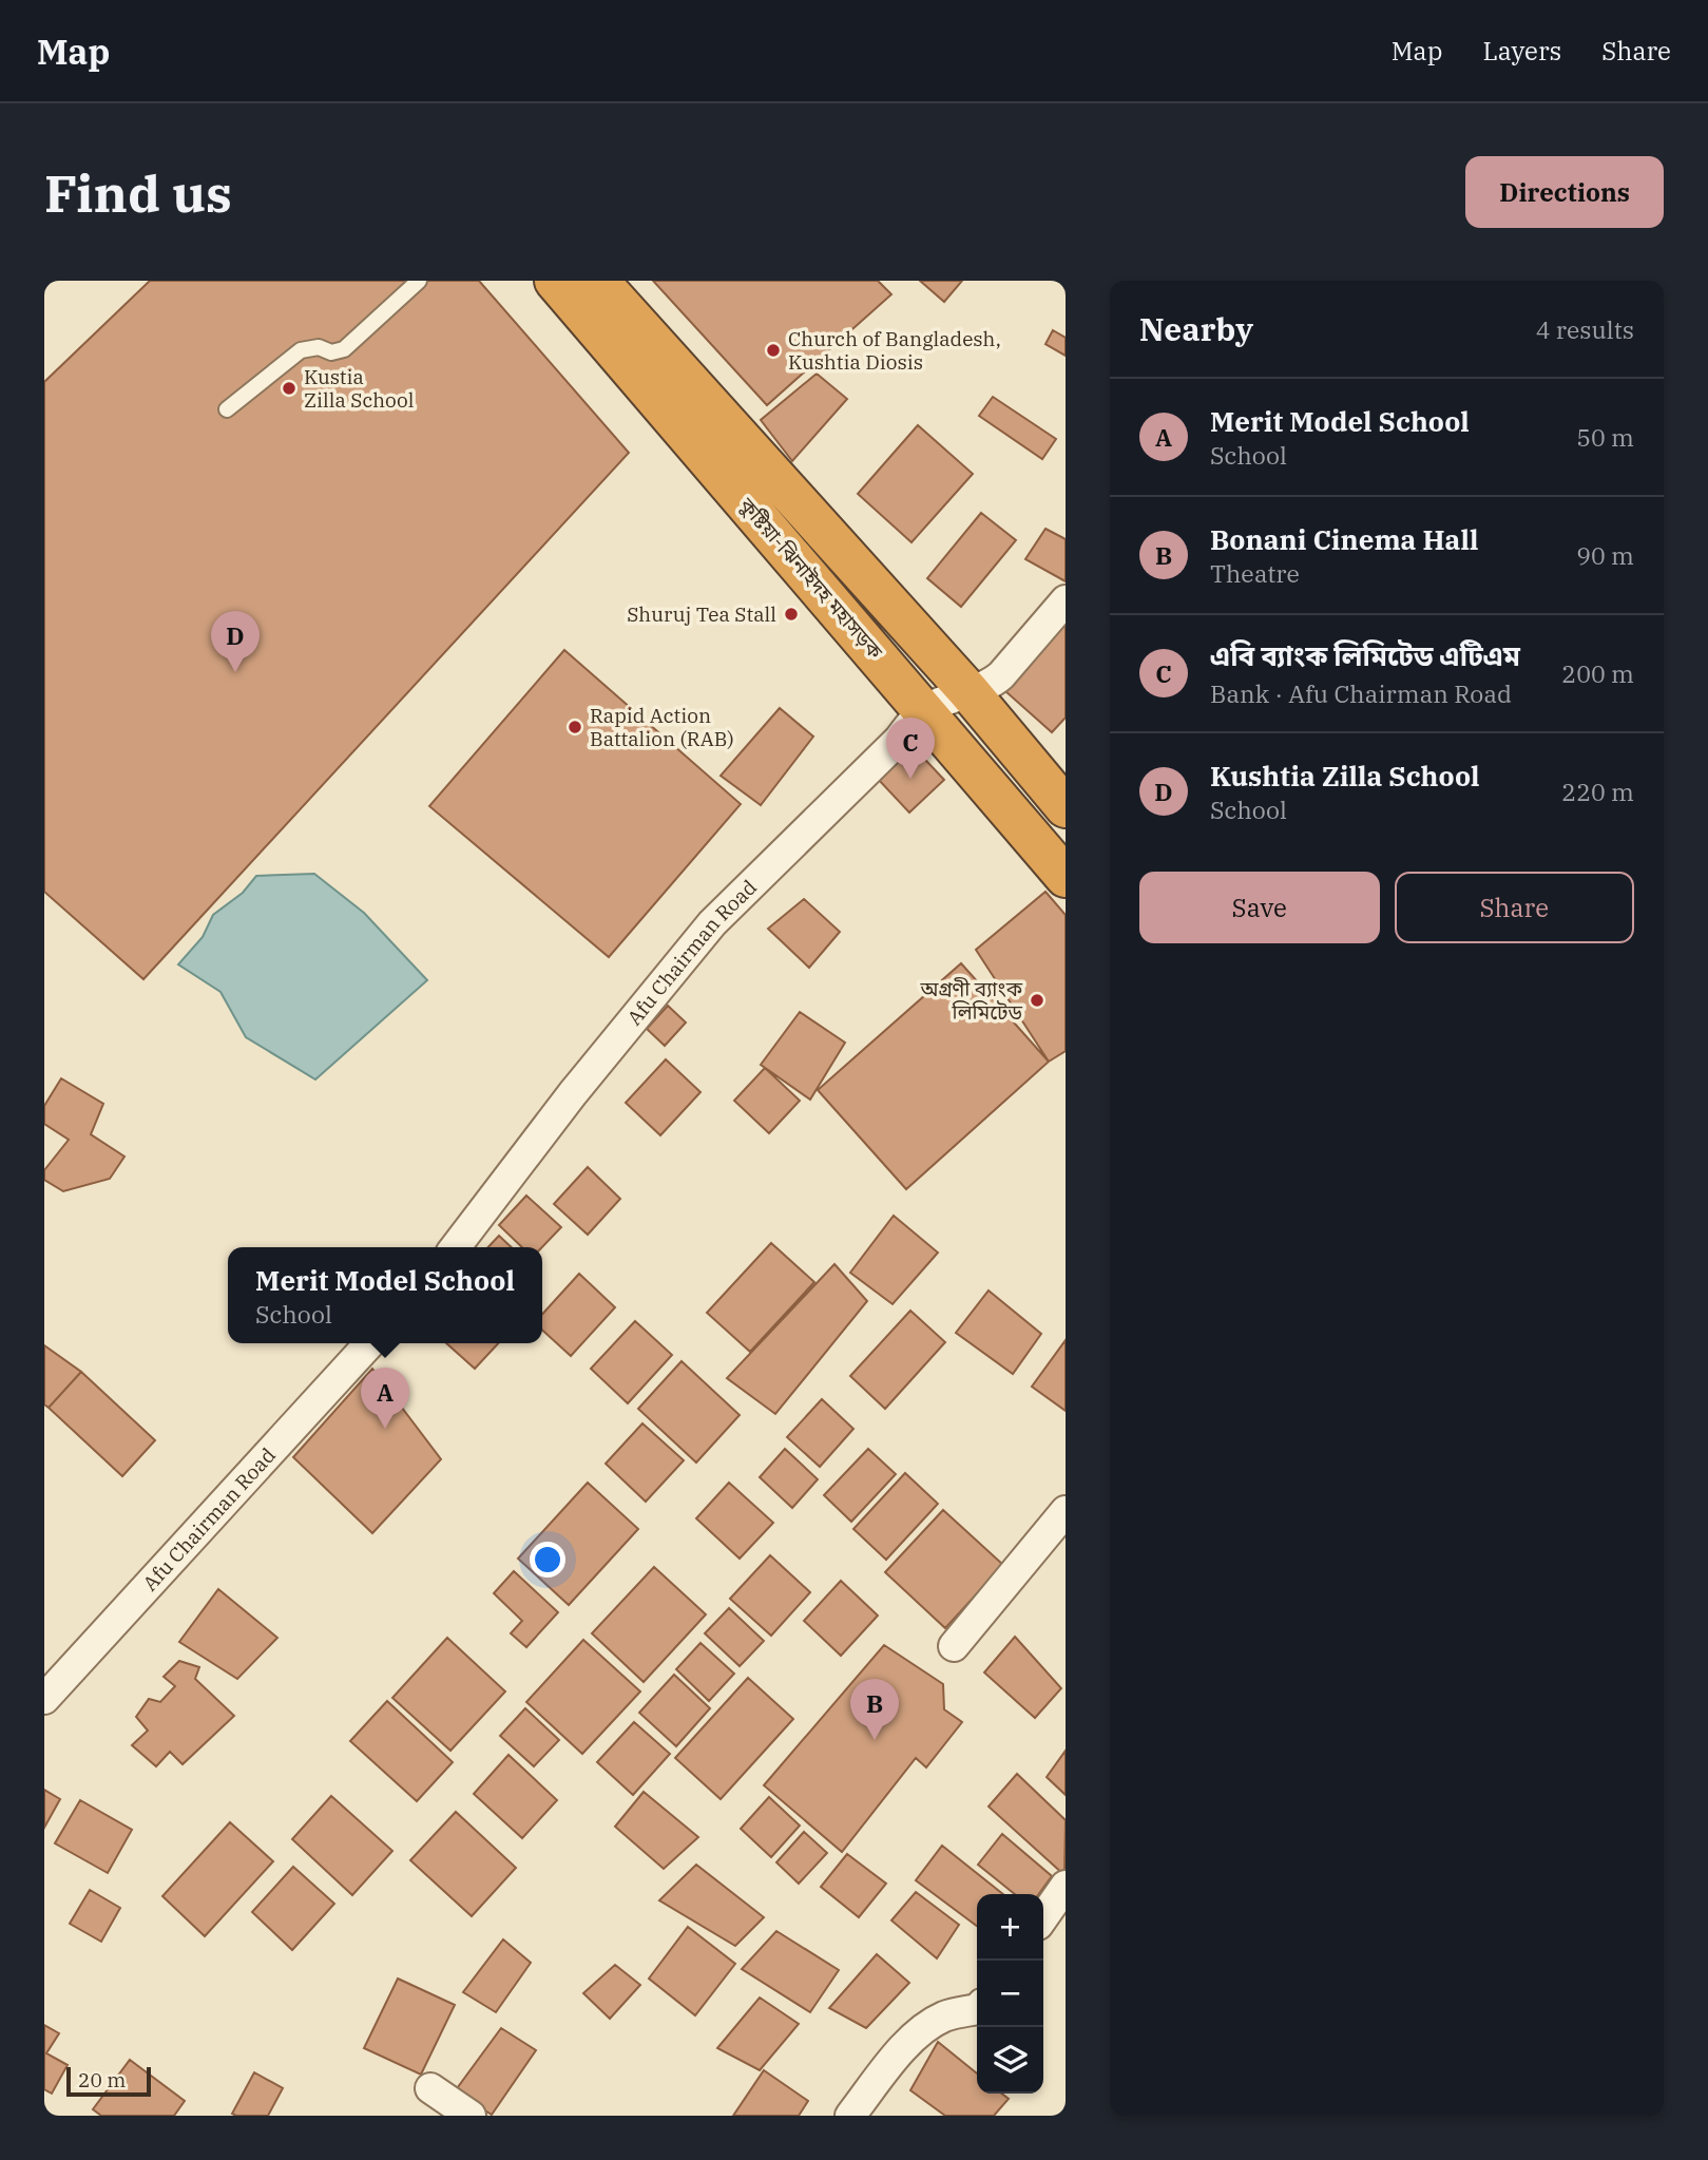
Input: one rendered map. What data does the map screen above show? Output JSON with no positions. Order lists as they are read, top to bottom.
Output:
{
  "streets": {
    "highway": ["কুষ্টিয়া-ঝিনাইদহ মহাসড়ক"],
    "street": ["Afu Chairman Road"]
  },
  "crossings": [
    ["কুষ্টিয়া-ঝিনাইদহ মহাসড়ক", "Afu Chairman Road"]
  ],
  "places": [
    "Church of Bangladesh, Kushtia Diosis",
    "Kustia Zilla School",
    "Shuruj Tea Stall",
    "Rapid Action Battalion (RAB)",
    "অগ্রণী ব্যাংক লিমিটেড"
  ],
  "scale_bar": "20 m",
  "page": {
    "header": "Map",
    "nav": ["Map", "Layers", "Share"],
    "buttons": [
      "Directions",
      ["Save", "Share"]
    ],
    "title": "Find us",
    "heading": ["Nearby", "4 results"],
    "list": [
      {
        "mark": "A",
        "name": "Merit Model School",
        "note": "School",
        "value": "50 m"
      },
      {
        "mark": "B",
        "name": "Bonani Cinema Hall",
        "note": "Theatre",
        "value": "90 m"
      },
      {
        "mark": "C",
        "name": "এবি ব্যাংক লিমিটেড এটিএম",
        "note": "Bank · Afu Chairman Road",
        "value": "200 m"
      },
      {
        "mark": "D",
        "name": "Kushtia Zilla School",
        "note": "School",
        "value": "220 m"
      }
    ],
    "pins": [
      "D",
      "C",
      "A",
      "B"
    ],
    "popup": ["Merit Model School", "School"],
    "map_buttons": ["+", "−"],
    "scale": "20 m"
  }
}
